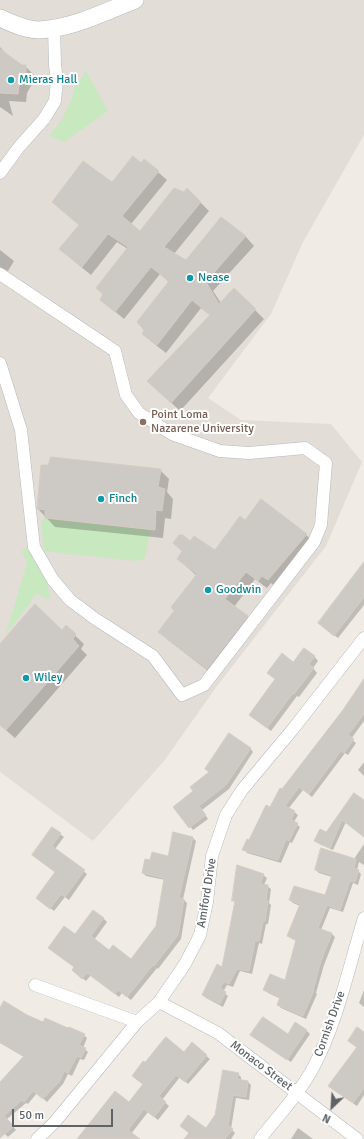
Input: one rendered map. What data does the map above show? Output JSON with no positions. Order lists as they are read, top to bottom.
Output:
{
  "streets": {
    "street": ["Amiford Drive", "Cornish Drive", "Monaco Street"]
  },
  "crossings": [
    ["Amiford Drive", "Monaco Street"],
    ["Cornish Drive", "Monaco Street"]
  ],
  "places": [
    "Mieras Hall",
    "Nease",
    "Point Loma Nazarene University",
    "Finch",
    "Goodwin",
    "Wiley"
  ],
  "scale_bar": "50 m",
  "north": "bottom left"
}
